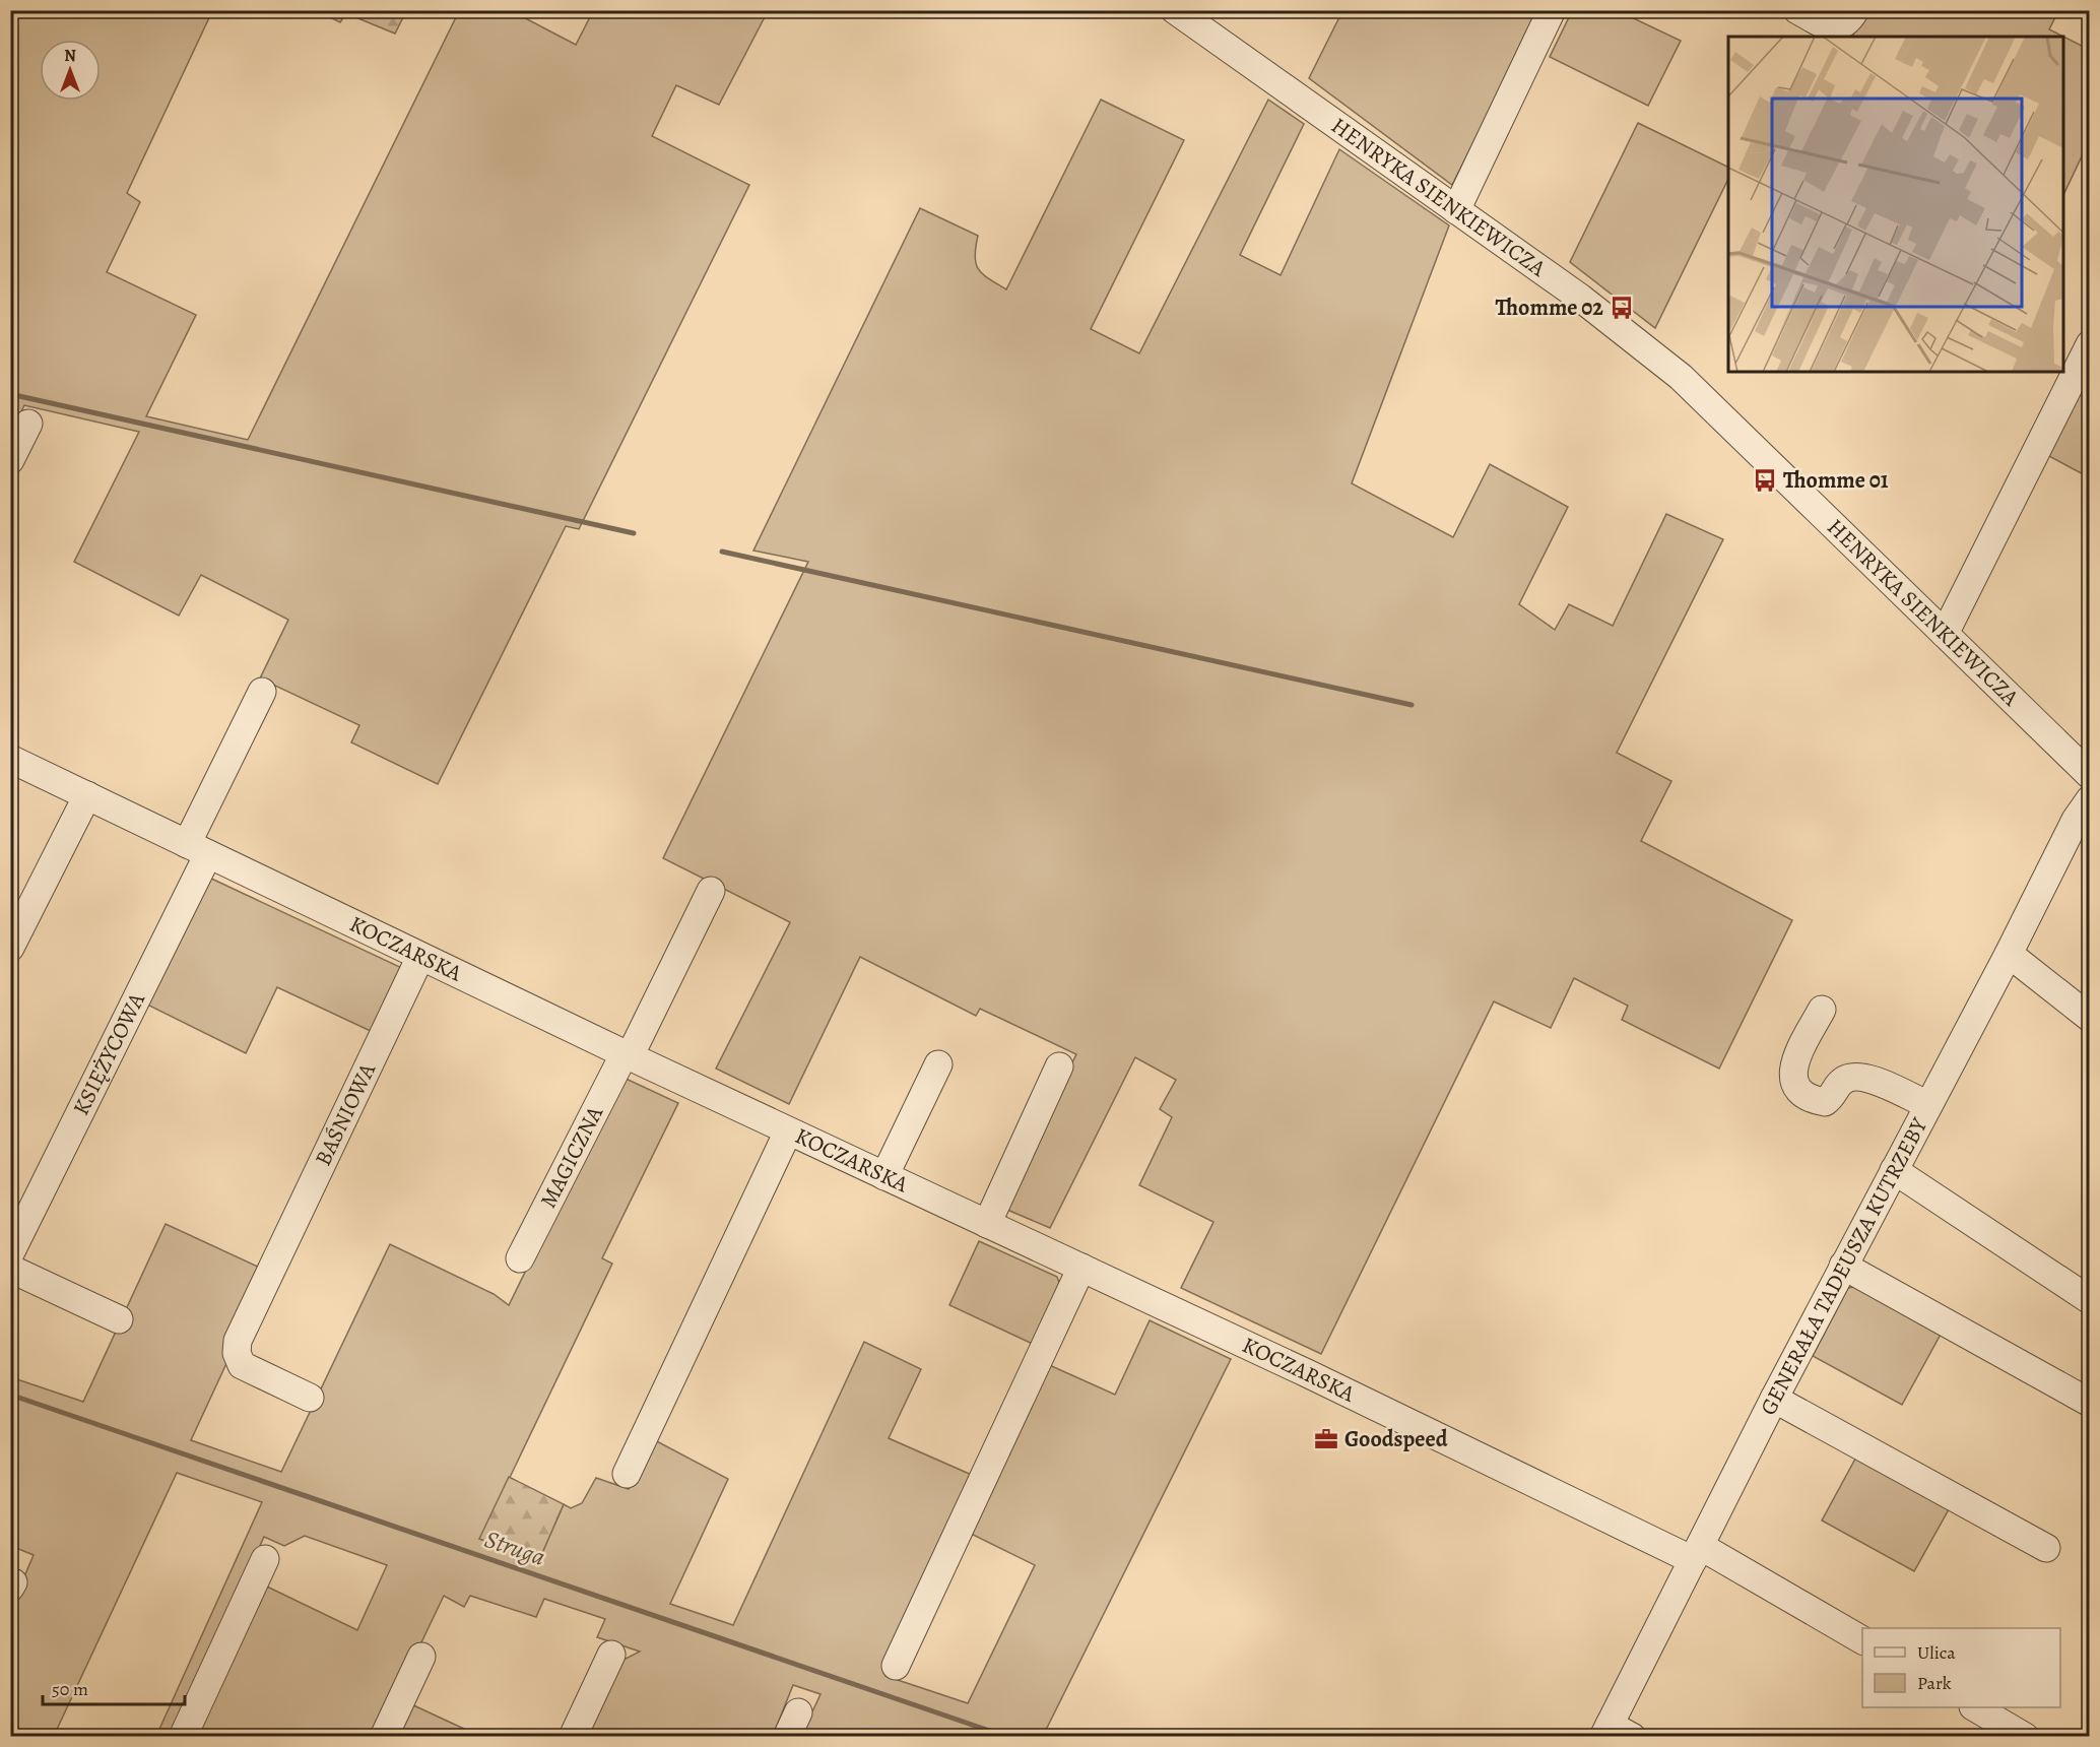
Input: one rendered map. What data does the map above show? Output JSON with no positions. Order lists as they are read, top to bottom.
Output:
{
  "streets": {
    "street": [
      "HENRYKA SIENKIEWICZA",
      "KOCZARSKA",
      "KSIĘŻYCOWA",
      "BAŚNIOWA",
      "MAGICZNA",
      "GENERAŁA TADEUSZA KUTRZEBY"
    ]
  },
  "crossings": [
    ["KOCZARSKA", "KSIĘŻYCOWA"],
    ["KOCZARSKA", "BAŚNIOWA"],
    ["KOCZARSKA", "MAGICZNA"],
    ["KOCZARSKA", "GENERAŁA TADEUSZA KUTRZEBY"]
  ],
  "water": ["Struga"],
  "places": {
    "bus stop": ["Thomme 02", "Thomme 01"],
    "office": ["Goodspeed"]
  },
  "legend": ["Ulica", "Park"],
  "scale_bar": "50 m",
  "north": "top"
}
